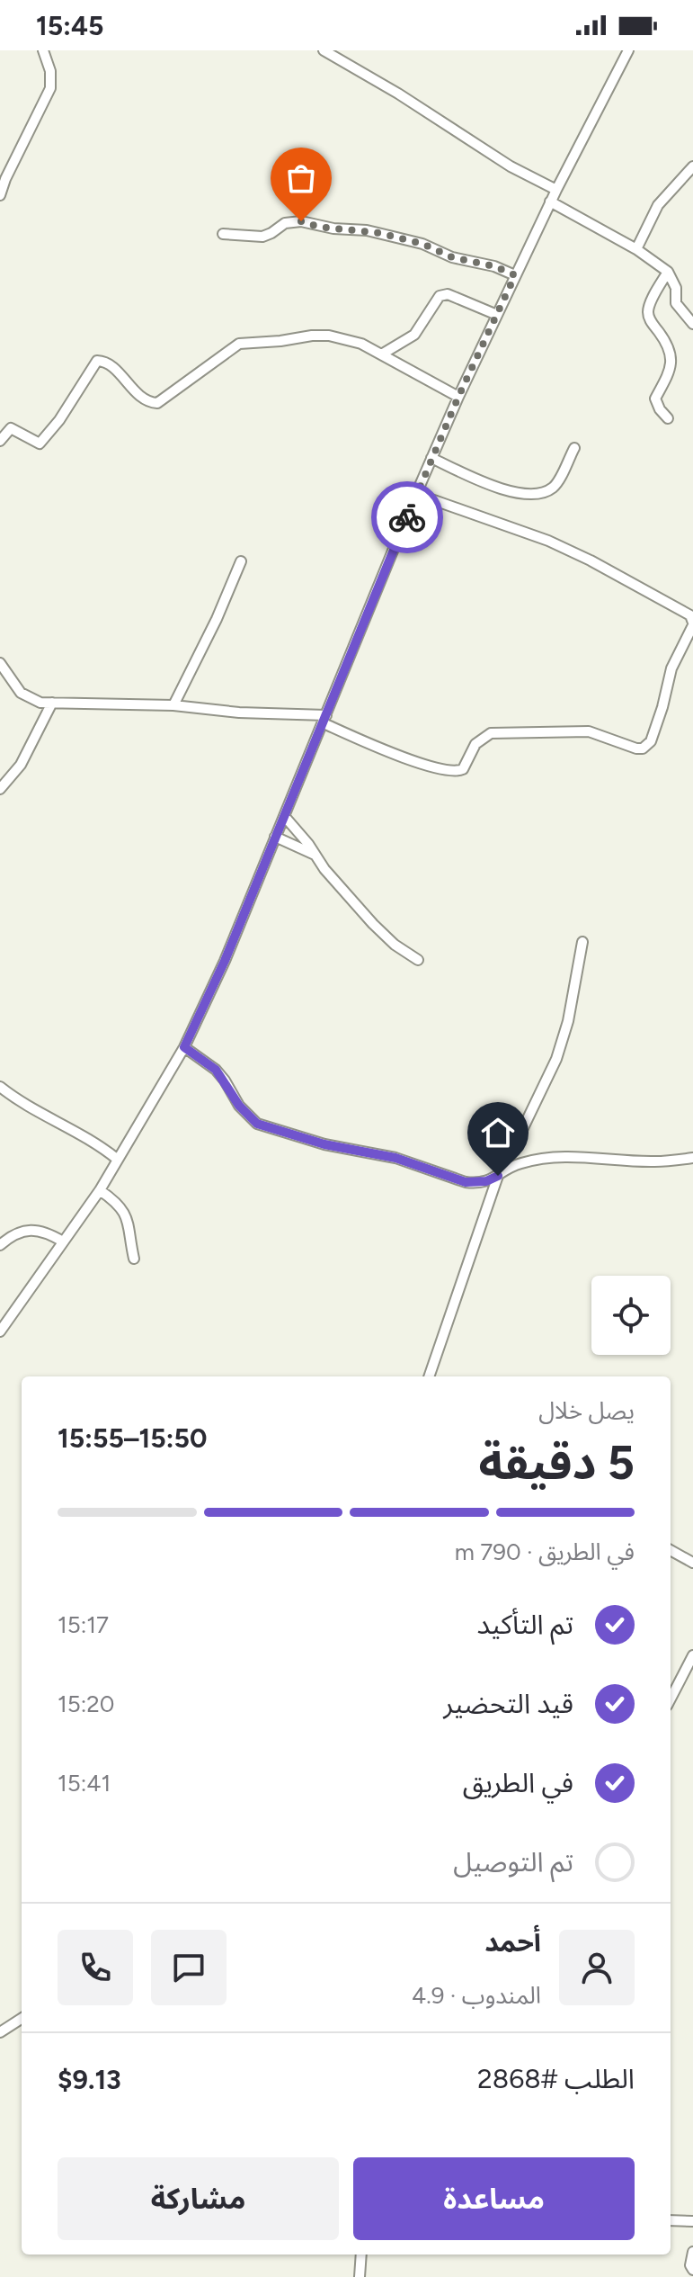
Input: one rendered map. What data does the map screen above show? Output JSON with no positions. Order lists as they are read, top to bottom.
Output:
{
  "page": {
    "status": "15:45",
    "heading": ["5 دقيقة", "يصل خلال", "15:50–15:55"],
    "panel": [
      "أحمد",
      "المندوب · 4.9",
      "الطلب #2868",
      "$9.13"
    ],
    "bar": "في الطريق · 790 m",
    "list": [
      ["تم التأكيد", "15:17"],
      ["قيد التحضير", "15:20"],
      ["في الطريق", "15:41"],
      "تم التوصيل"
    ],
    "buttons": ["مساعدة", "مشاركة"]
  }
}
